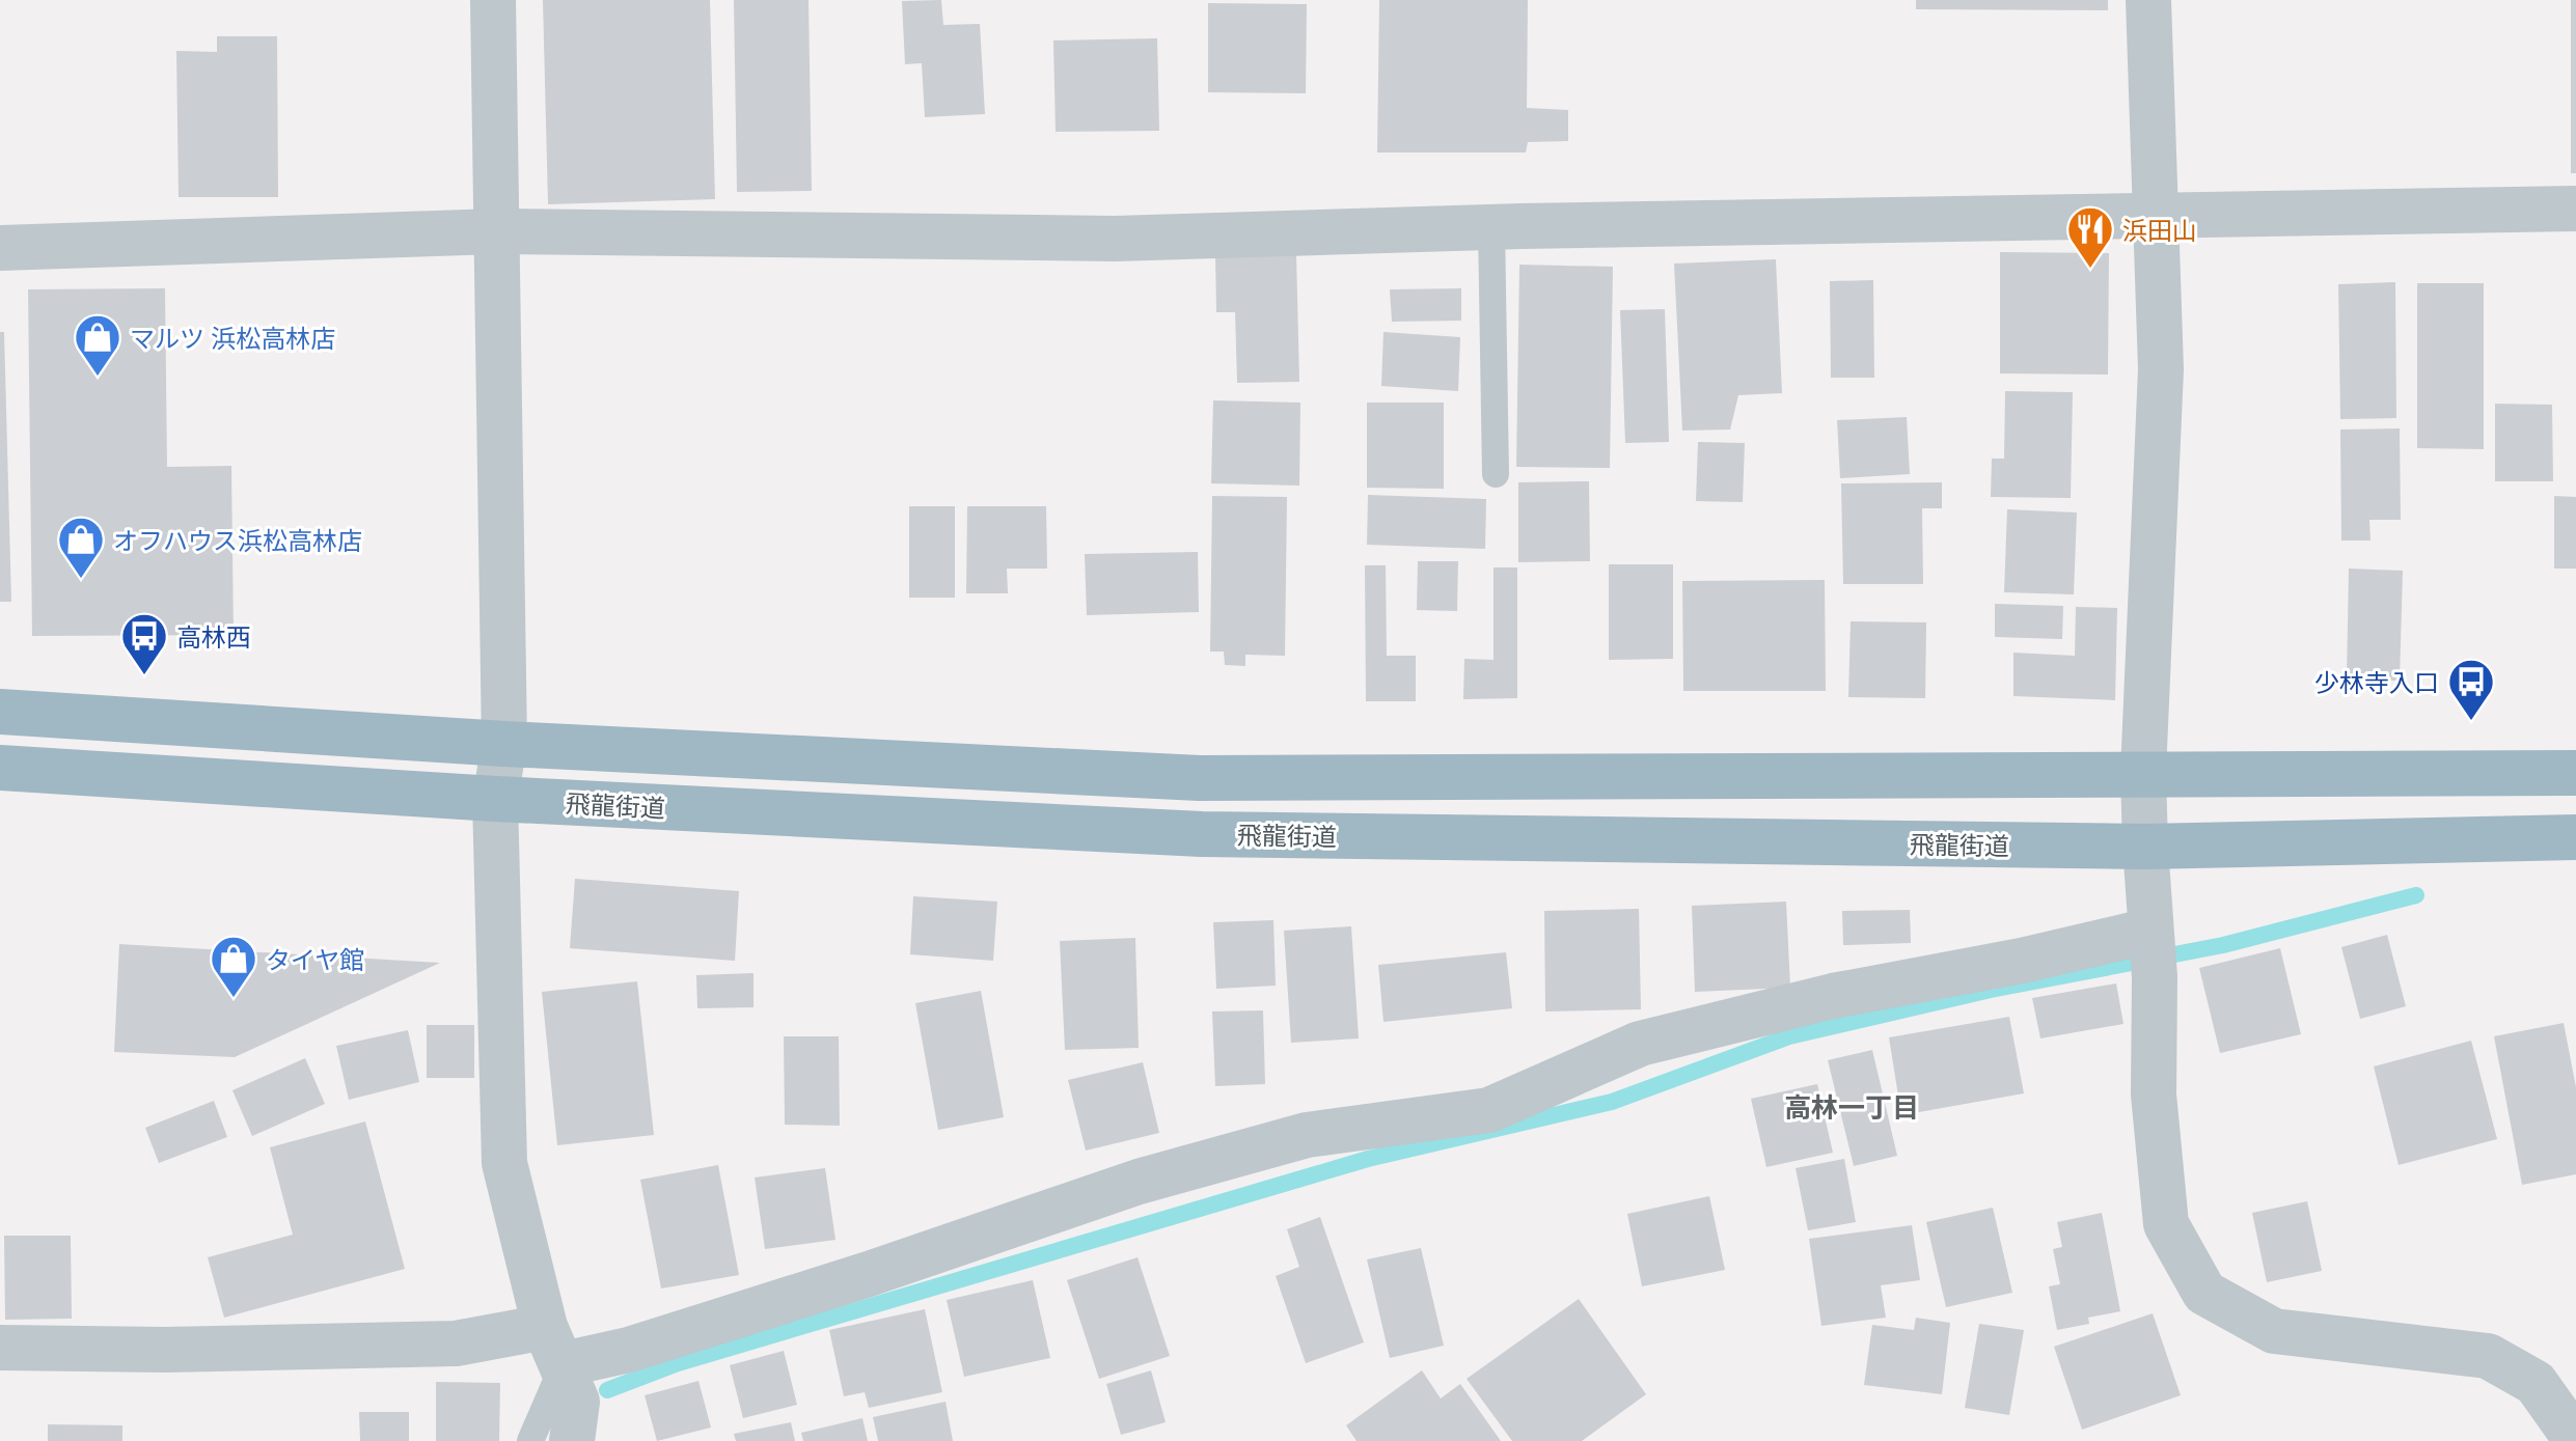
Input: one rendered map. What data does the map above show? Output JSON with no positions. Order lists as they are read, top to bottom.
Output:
{
  "streets": {
    "highway": ["飛龍街道"]
  },
  "districts": ["高林一丁目"],
  "places": {
    "restaurant": ["浜田山"],
    "shop": ["マルツ 浜松高林店", "オフハウス浜松高林店", "タイヤ館"],
    "bus stop": ["高林西", "少林寺入口"]
  }
}
